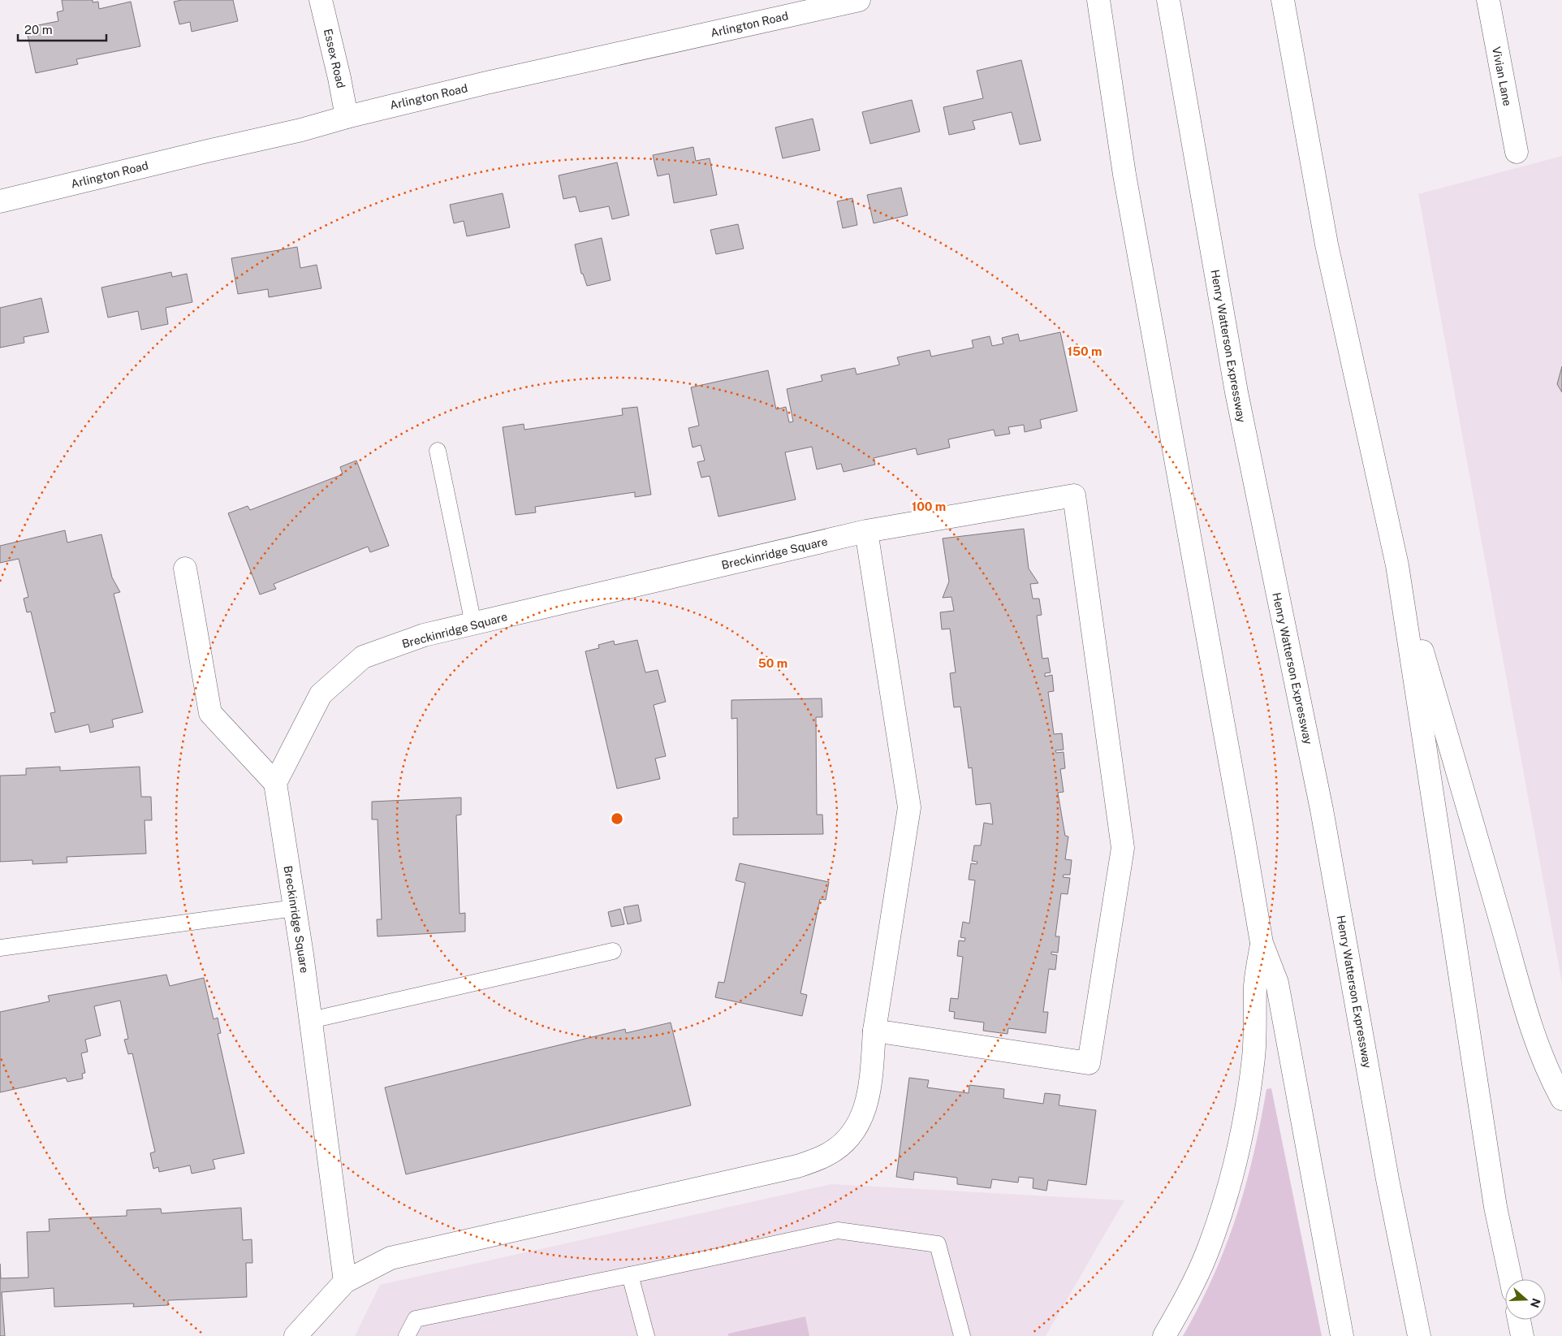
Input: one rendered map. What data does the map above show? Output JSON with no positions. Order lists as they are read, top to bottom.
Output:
{
  "streets": {
    "main road": [
      "Arlington Road",
      "Essex Road",
      "Vivian Lane",
      "Henry Watterson Expressway",
      "Breckinridge Square"
    ]
  },
  "crossings": [
    ["Arlington Road", "Essex Road"]
  ],
  "scale_bar": "20 m",
  "north": "right",
  "rings": ["150 m", "100 m", "50 m"]
}
